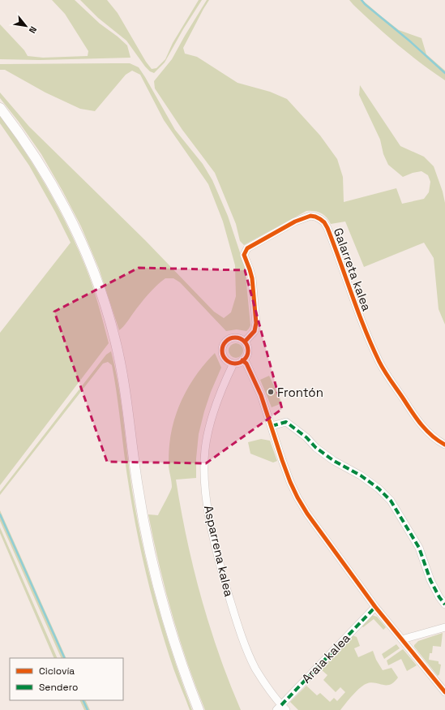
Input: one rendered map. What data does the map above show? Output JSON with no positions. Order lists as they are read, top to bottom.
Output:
{
  "streets": {
    "street": ["Galarreta kalea", "Asparrena kalea", "Araia kalea"]
  },
  "crossings": [
    ["Galarreta kalea", "Asparrena kalea"],
    ["Asparrena kalea", "Araia kalea"]
  ],
  "places": ["Frontón"],
  "legend": ["Ciclovía", "Sendero"],
  "north": "bottom right"
}
